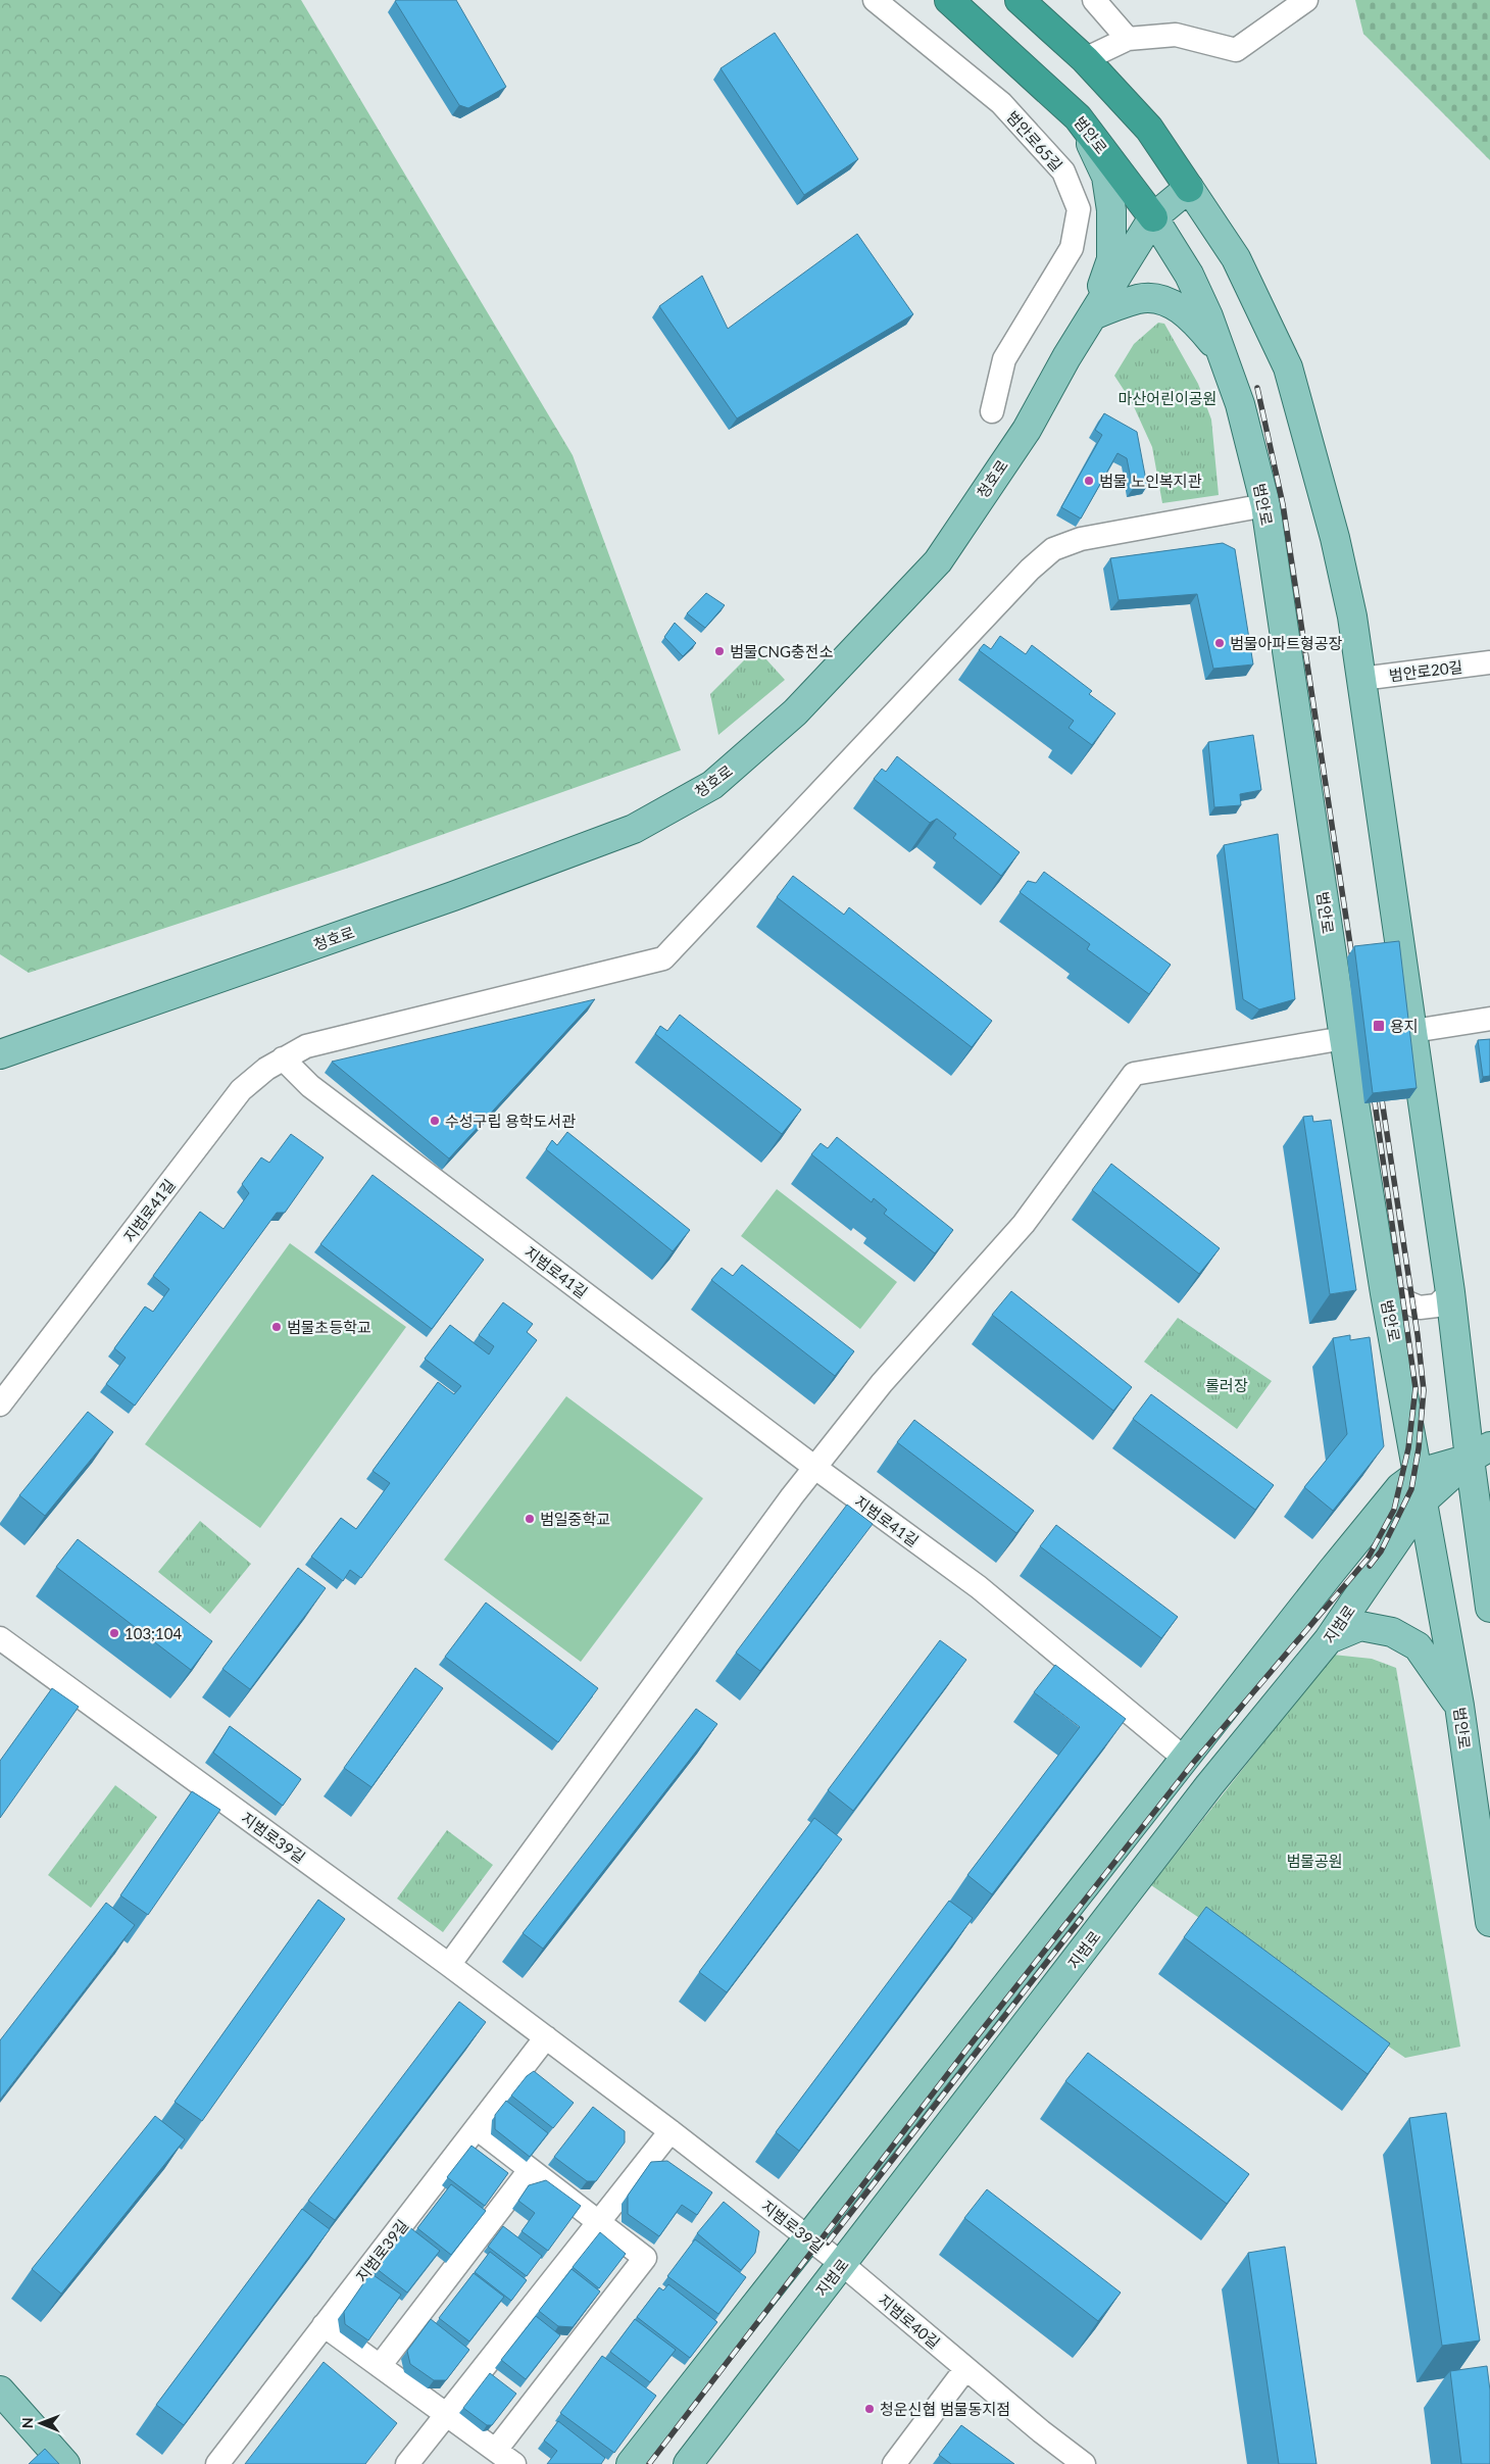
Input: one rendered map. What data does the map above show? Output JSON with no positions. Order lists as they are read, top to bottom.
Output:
{
  "streets": {
    "highway": ["범안로"],
    "main road": ["청호로", "지범로"],
    "street": [
      "범안로65길",
      "범안로20길",
      "지범로41길",
      "지범로39길",
      "지범로40길"
    ]
  },
  "crossings": [
    ["범안로", "청호로"],
    ["범안로", "지범로"],
    ["지범로", "지범로39길"],
    ["지범로", "지범로40길"],
    ["지범로39길", "지범로40길"]
  ],
  "parks": ["마산어린이공원", "롤러장", "범물공원"],
  "places": {
    "other": [
      "범물 노인복지관",
      "범물아파트형공장",
      "범물CNG충전소",
      "수성구립 용학도서관",
      "범물초등학교",
      "범일중학교",
      "103;104",
      "청운신협 범물동지점"
    ],
    "transit": ["용지"]
  },
  "north": "left"
}
